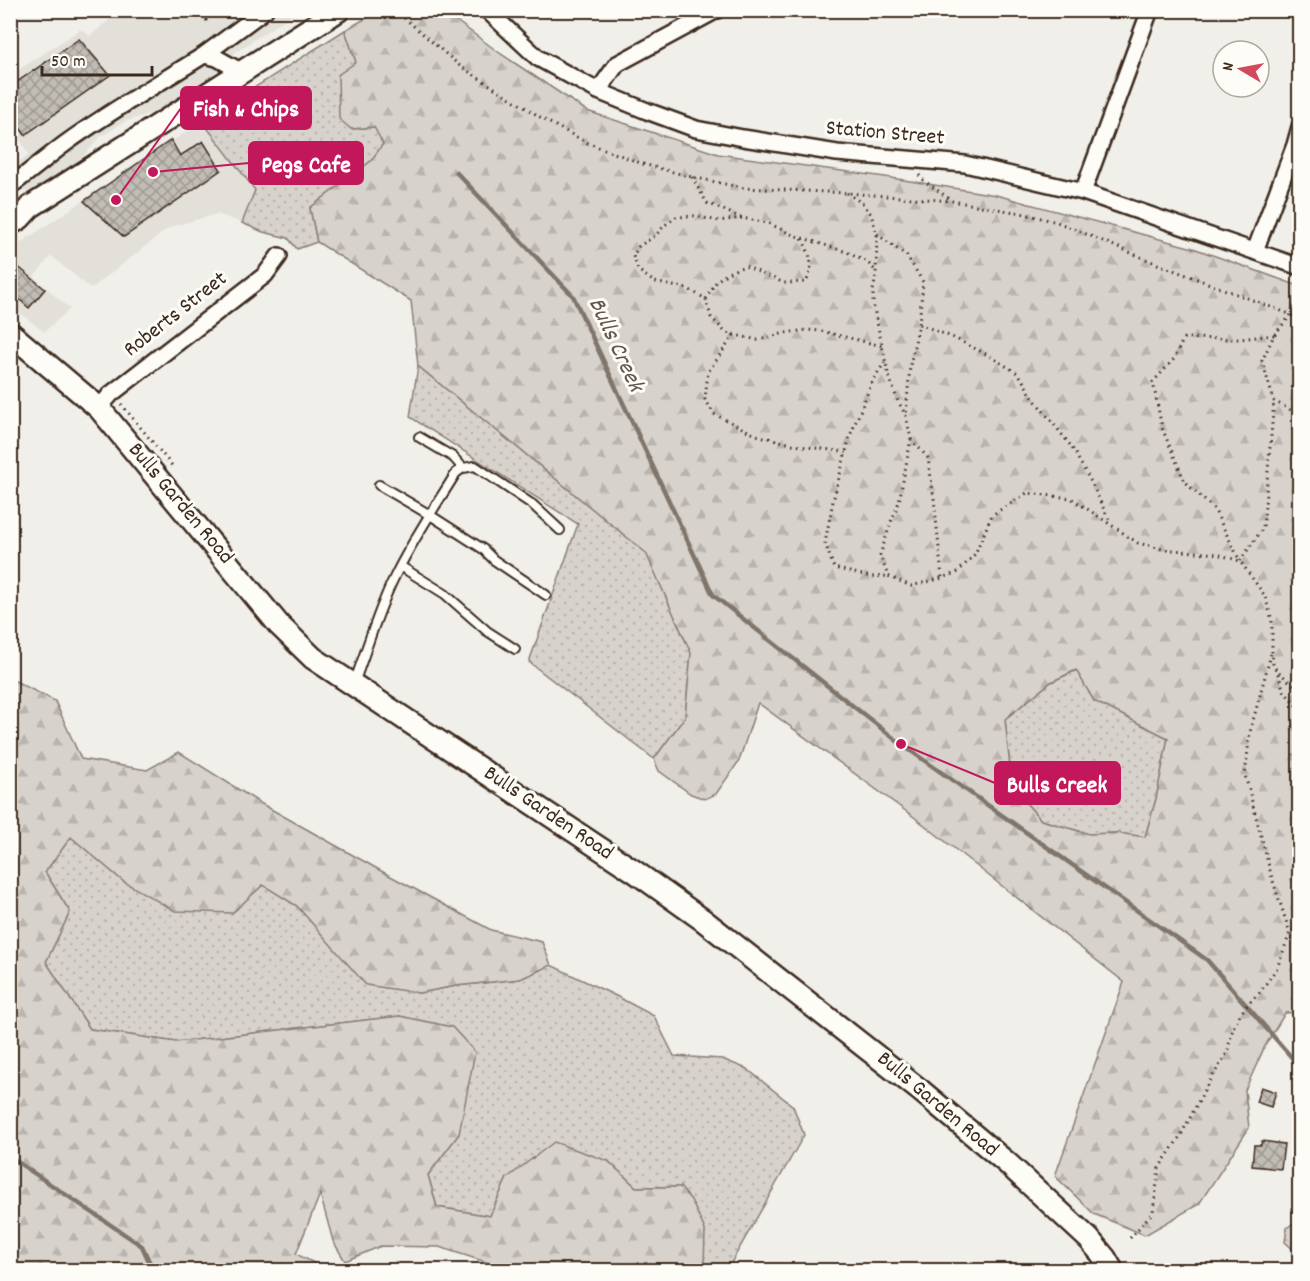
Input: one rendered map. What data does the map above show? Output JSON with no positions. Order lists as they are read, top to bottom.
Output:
{
  "streets": {
    "main road": ["Bulls Garden Road"],
    "street": ["Station Street", "Roberts Street"]
  },
  "crossings": [
    ["Roberts Street", "Bulls Garden Road"]
  ],
  "water": ["Bulls Creek"],
  "places": ["Pegs Cafe", "Fish & Chips", "Bulls Creek"],
  "scale_bar": "50 m",
  "north": "left"
}
